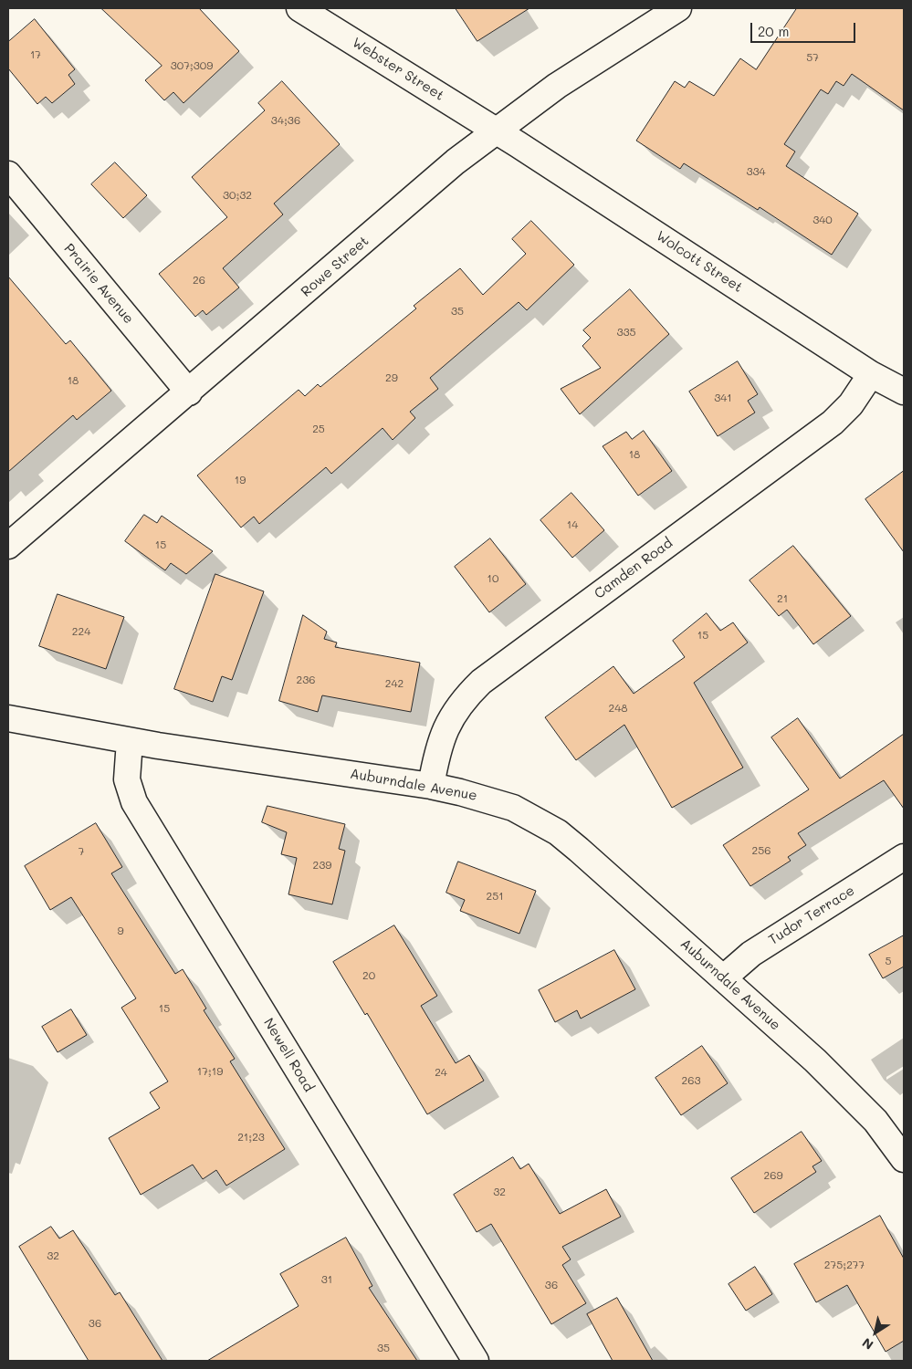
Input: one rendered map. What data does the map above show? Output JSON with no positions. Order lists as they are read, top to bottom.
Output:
{
  "streets": {
    "street": [
      "Webster Street",
      "Wolcott Street",
      "Rowe Street",
      "Prairie Avenue",
      "Camden Road",
      "Auburndale Avenue",
      "Tudor Terrace",
      "Newell Road"
    ]
  },
  "crossings": [
    ["Webster Street", "Wolcott Street"],
    ["Webster Street", "Rowe Street"],
    ["Wolcott Street", "Rowe Street"],
    ["Wolcott Street", "Camden Road"],
    ["Rowe Street", "Prairie Avenue"],
    ["Camden Road", "Auburndale Avenue"],
    ["Auburndale Avenue", "Tudor Terrace"],
    ["Auburndale Avenue", "Newell Road"]
  ],
  "house_numbers": [
    "17",
    "57",
    "307;309",
    "34;36",
    "334",
    "30;32",
    "340",
    "26",
    "35",
    "335",
    "29",
    "18",
    "341",
    "25",
    "18",
    "19",
    "14",
    "15",
    "10",
    "21",
    "224",
    "15",
    "236",
    "242",
    "248",
    "256",
    "7",
    "239",
    "251",
    "9",
    "5",
    "20",
    "15",
    "17;19",
    "24",
    "263",
    "21;23",
    "269",
    "32",
    "32",
    "275;277",
    "31",
    "36",
    "36",
    "35"
  ],
  "scale_bar": "20 m",
  "north": "bottom left"
}
